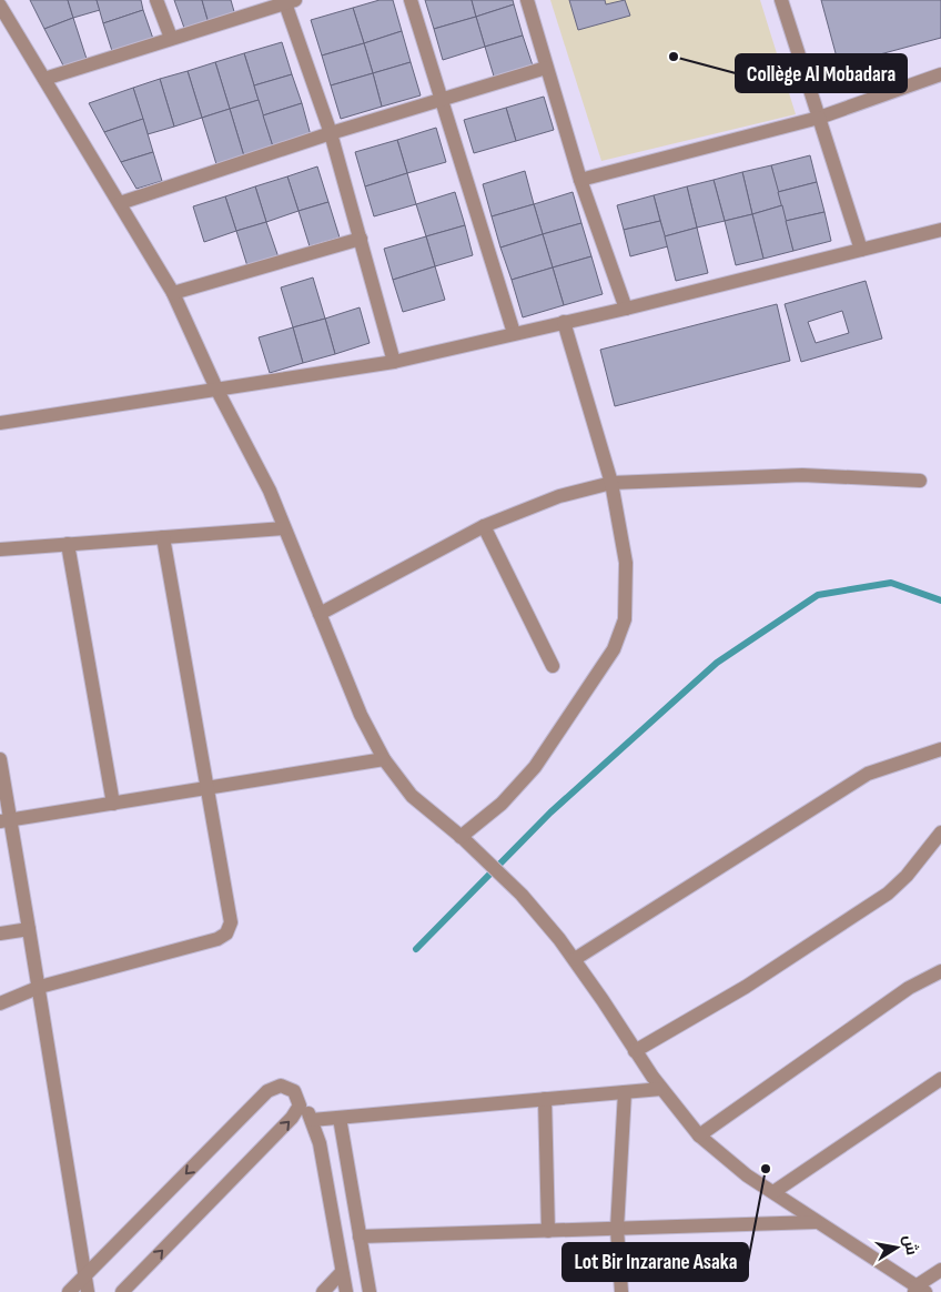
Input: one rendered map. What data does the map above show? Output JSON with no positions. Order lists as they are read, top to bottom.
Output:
{
  "places": ["Collège Al Mobadara", "Lot Bir Inzarane Asaka"],
  "north": "right"
}
